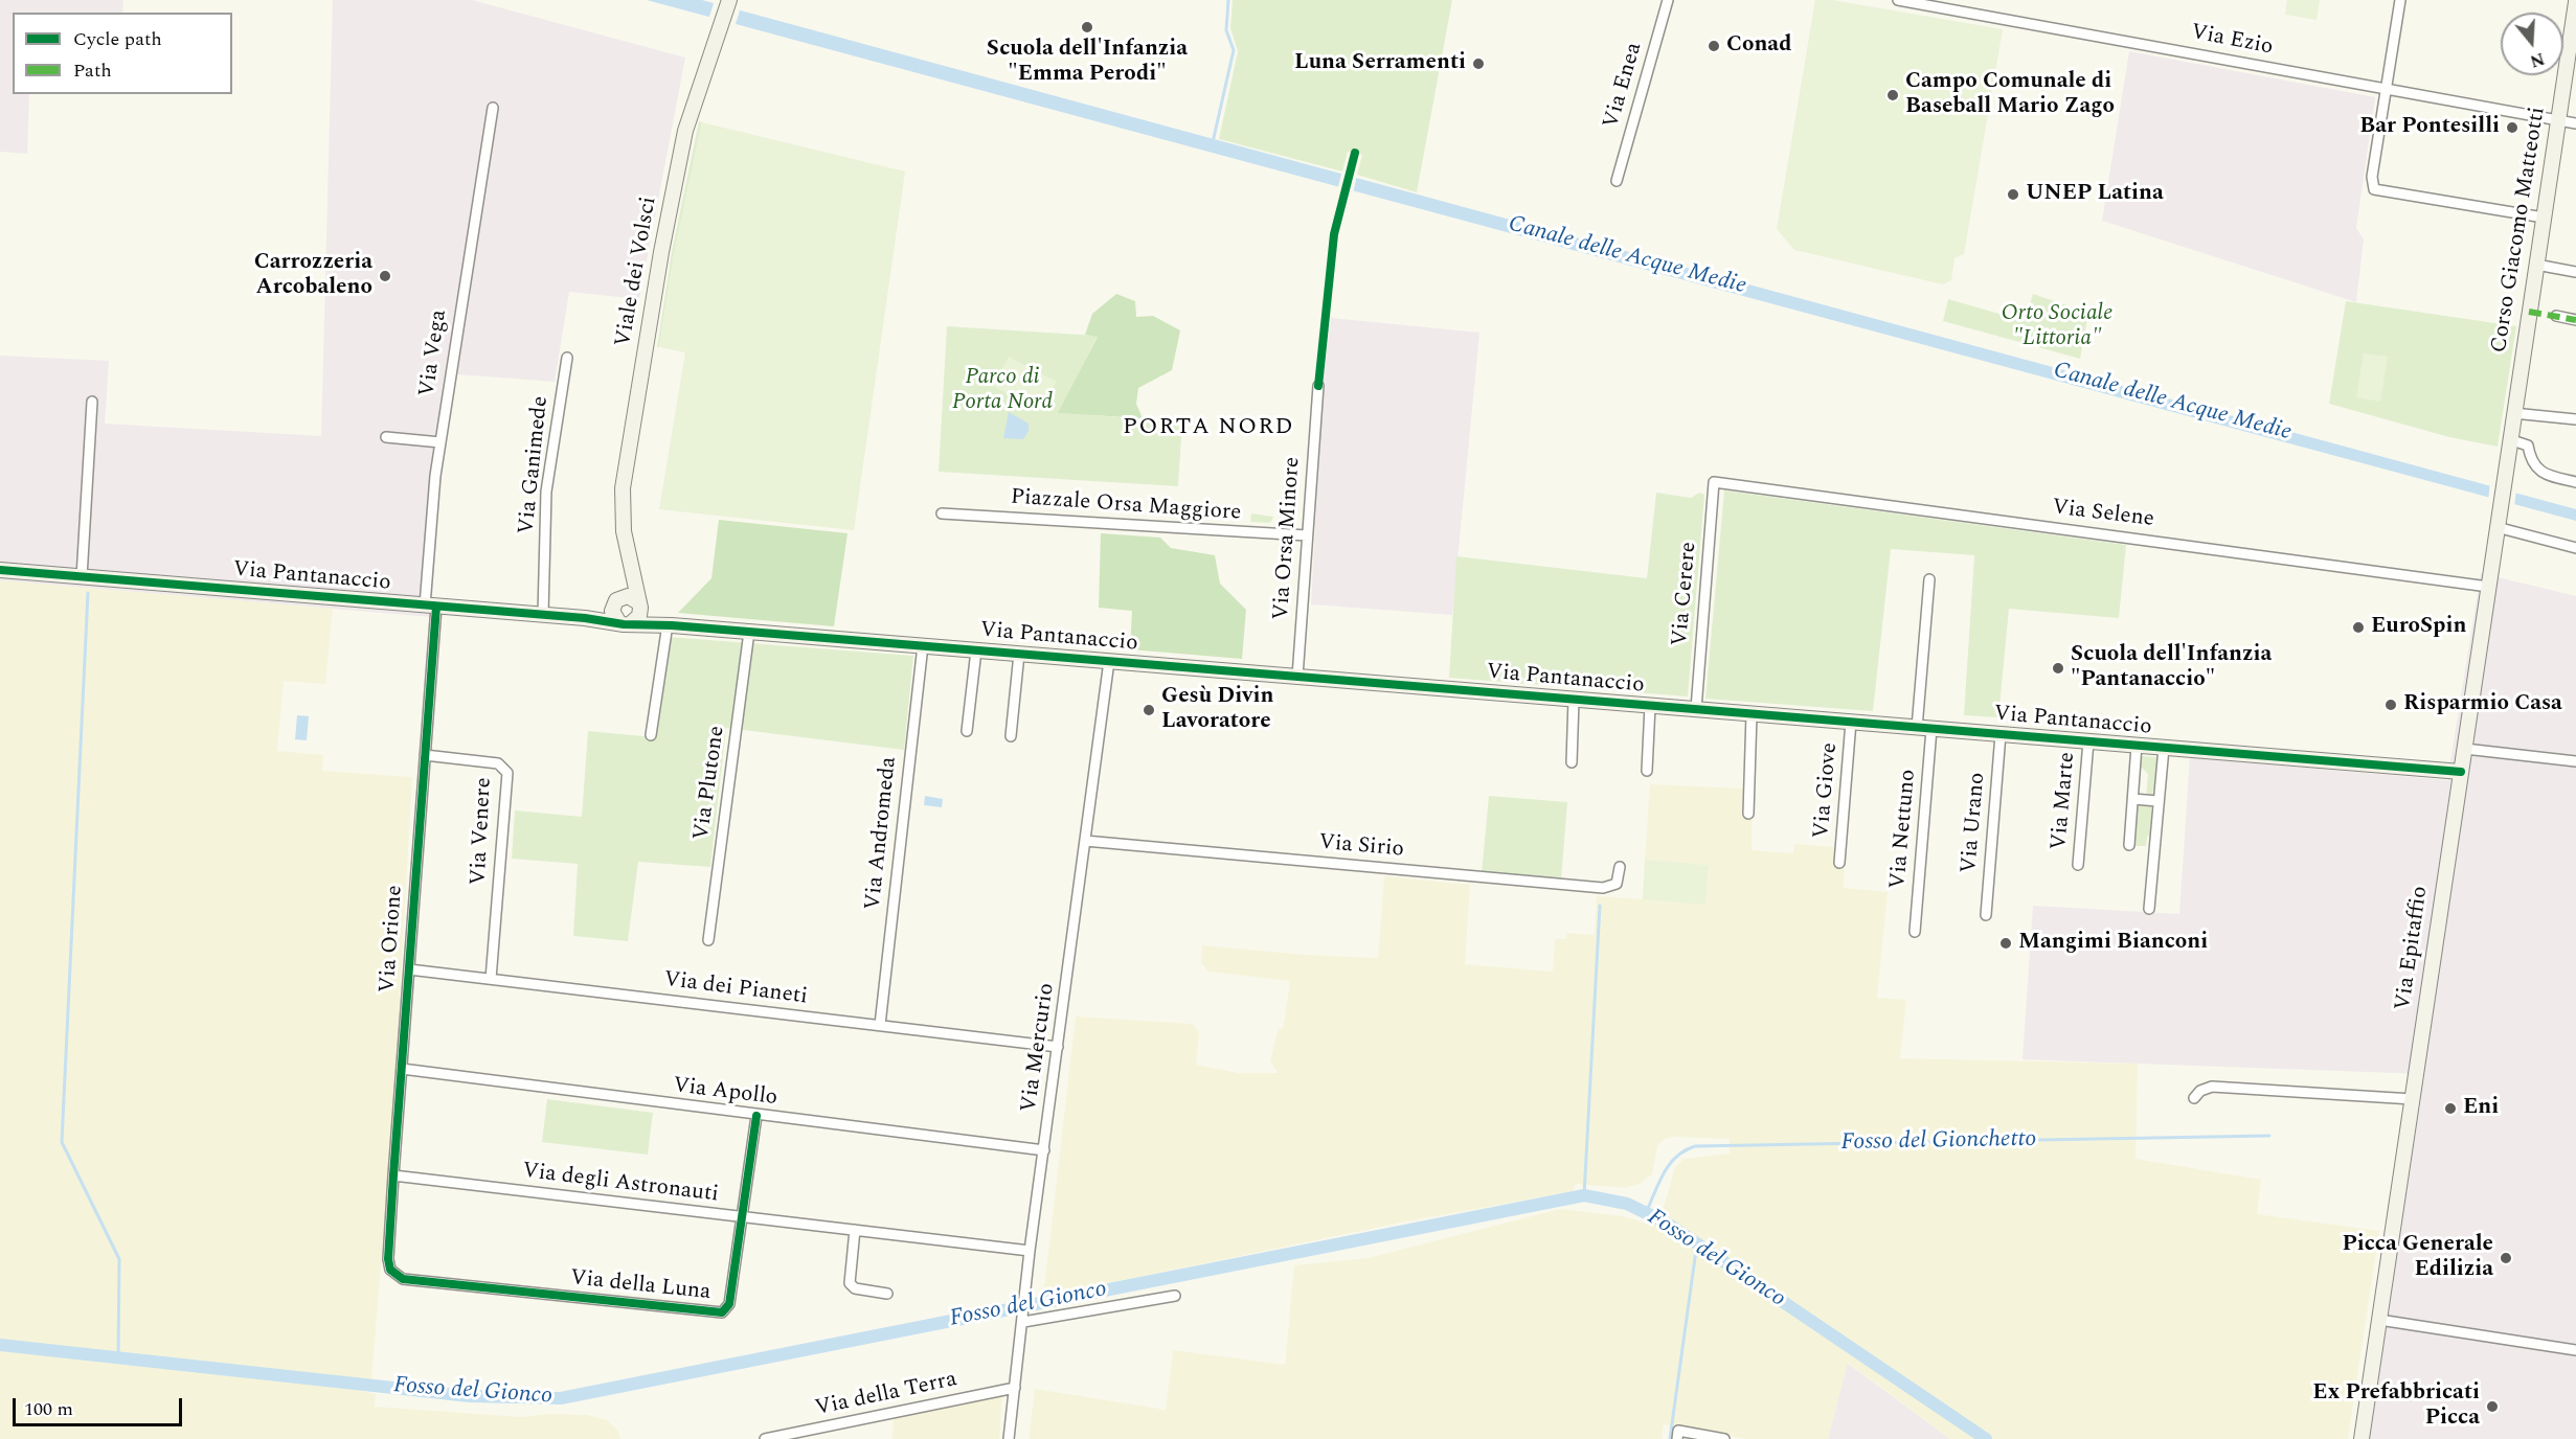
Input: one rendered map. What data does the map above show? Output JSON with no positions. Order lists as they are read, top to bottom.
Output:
{
  "streets": {
    "street": [
      "Via Ezio",
      "Via Enea",
      "Corso Giacomo Matteotti",
      "Viale dei Volsci",
      "Via Vega",
      "Via Ganimede",
      "Piazzale Orsa Maggiore",
      "Via Selene",
      "Via Orsa Minore",
      "Via Pantanaccio",
      "Via Cerere",
      "Via Plutone",
      "Via Giove",
      "Via Marte",
      "Via Urano",
      "Via Nettuno",
      "Via Venere",
      "Via Andromeda",
      "Via Sirio",
      "Via Orione",
      "Via Epitaffio",
      "Via dei Pianeti",
      "Via Mercurio",
      "Via Apollo",
      "Via degli Astronauti",
      "Via della Luna",
      "Via della Terra"
    ]
  },
  "crossings": [
    ["Via Ezio", "Corso Giacomo Matteotti"],
    ["Corso Giacomo Matteotti", "Via Epitaffio"],
    ["Viale dei Volsci", "Via Pantanaccio"],
    ["Via Vega", "Via Pantanaccio"],
    ["Via Vega", "Via Orione"],
    ["Via Ganimede", "Via Pantanaccio"],
    ["Piazzale Orsa Maggiore", "Via Orsa Minore"],
    ["Via Selene", "Via Cerere"],
    ["Via Selene", "Via Epitaffio"],
    ["Via Orsa Minore", "Via Pantanaccio"],
    ["Via Pantanaccio", "Via Cerere"],
    ["Via Pantanaccio", "Via Plutone"],
    ["Via Pantanaccio", "Via Giove"],
    ["Via Pantanaccio", "Via Marte"],
    ["Via Pantanaccio", "Via Urano"],
    ["Via Pantanaccio", "Via Nettuno"],
    ["Via Pantanaccio", "Via Andromeda"],
    ["Via Pantanaccio", "Via Orione"],
    ["Via Pantanaccio", "Via Epitaffio"],
    ["Via Pantanaccio", "Via Mercurio"],
    ["Via Venere", "Via Orione"],
    ["Via Venere", "Via dei Pianeti"],
    ["Via Andromeda", "Via dei Pianeti"],
    ["Via Sirio", "Via Mercurio"],
    ["Via Orione", "Via dei Pianeti"],
    ["Via Orione", "Via Apollo"],
    ["Via Orione", "Via degli Astronauti"],
    ["Via Orione", "Via della Luna"],
    ["Via dei Pianeti", "Via Mercurio"],
    ["Via Mercurio", "Via Apollo"],
    ["Via Mercurio", "Via degli Astronauti"],
    ["Via Mercurio", "Via della Terra"],
    ["Via Apollo", "Via della Luna"],
    ["Via degli Astronauti", "Via della Luna"]
  ],
  "districts": ["PORTA NORD"],
  "water": ["Canale delle Acque Medie", "Fosso del Gionchetto", "Fosso del Gionco"],
  "parks": ["Orto Sociale \"Littoria\"", "Parco di Porta Nord"],
  "places": [
    "Scuola dell'Infanzia \"Emma Perodi\"",
    "Conad",
    "Luna Serramenti",
    "Campo Comunale di Baseball Mario Zago",
    "Bar Pontesilli",
    "UNEP Latina",
    "Carrozzeria Arcobaleno",
    "EuroSpin",
    "Scuola dell'Infanzia \"Pantanaccio\"",
    "Risparmio Casa",
    "Gesù Divin Lavoratore",
    "Mangimi Bianconi",
    "Eni",
    "Picca Generale Edilizia",
    "Ex Prefabbricati Picca"
  ],
  "legend": ["Cycle path", "Path"],
  "scale_bar": "100 m",
  "north": "bottom"
}
